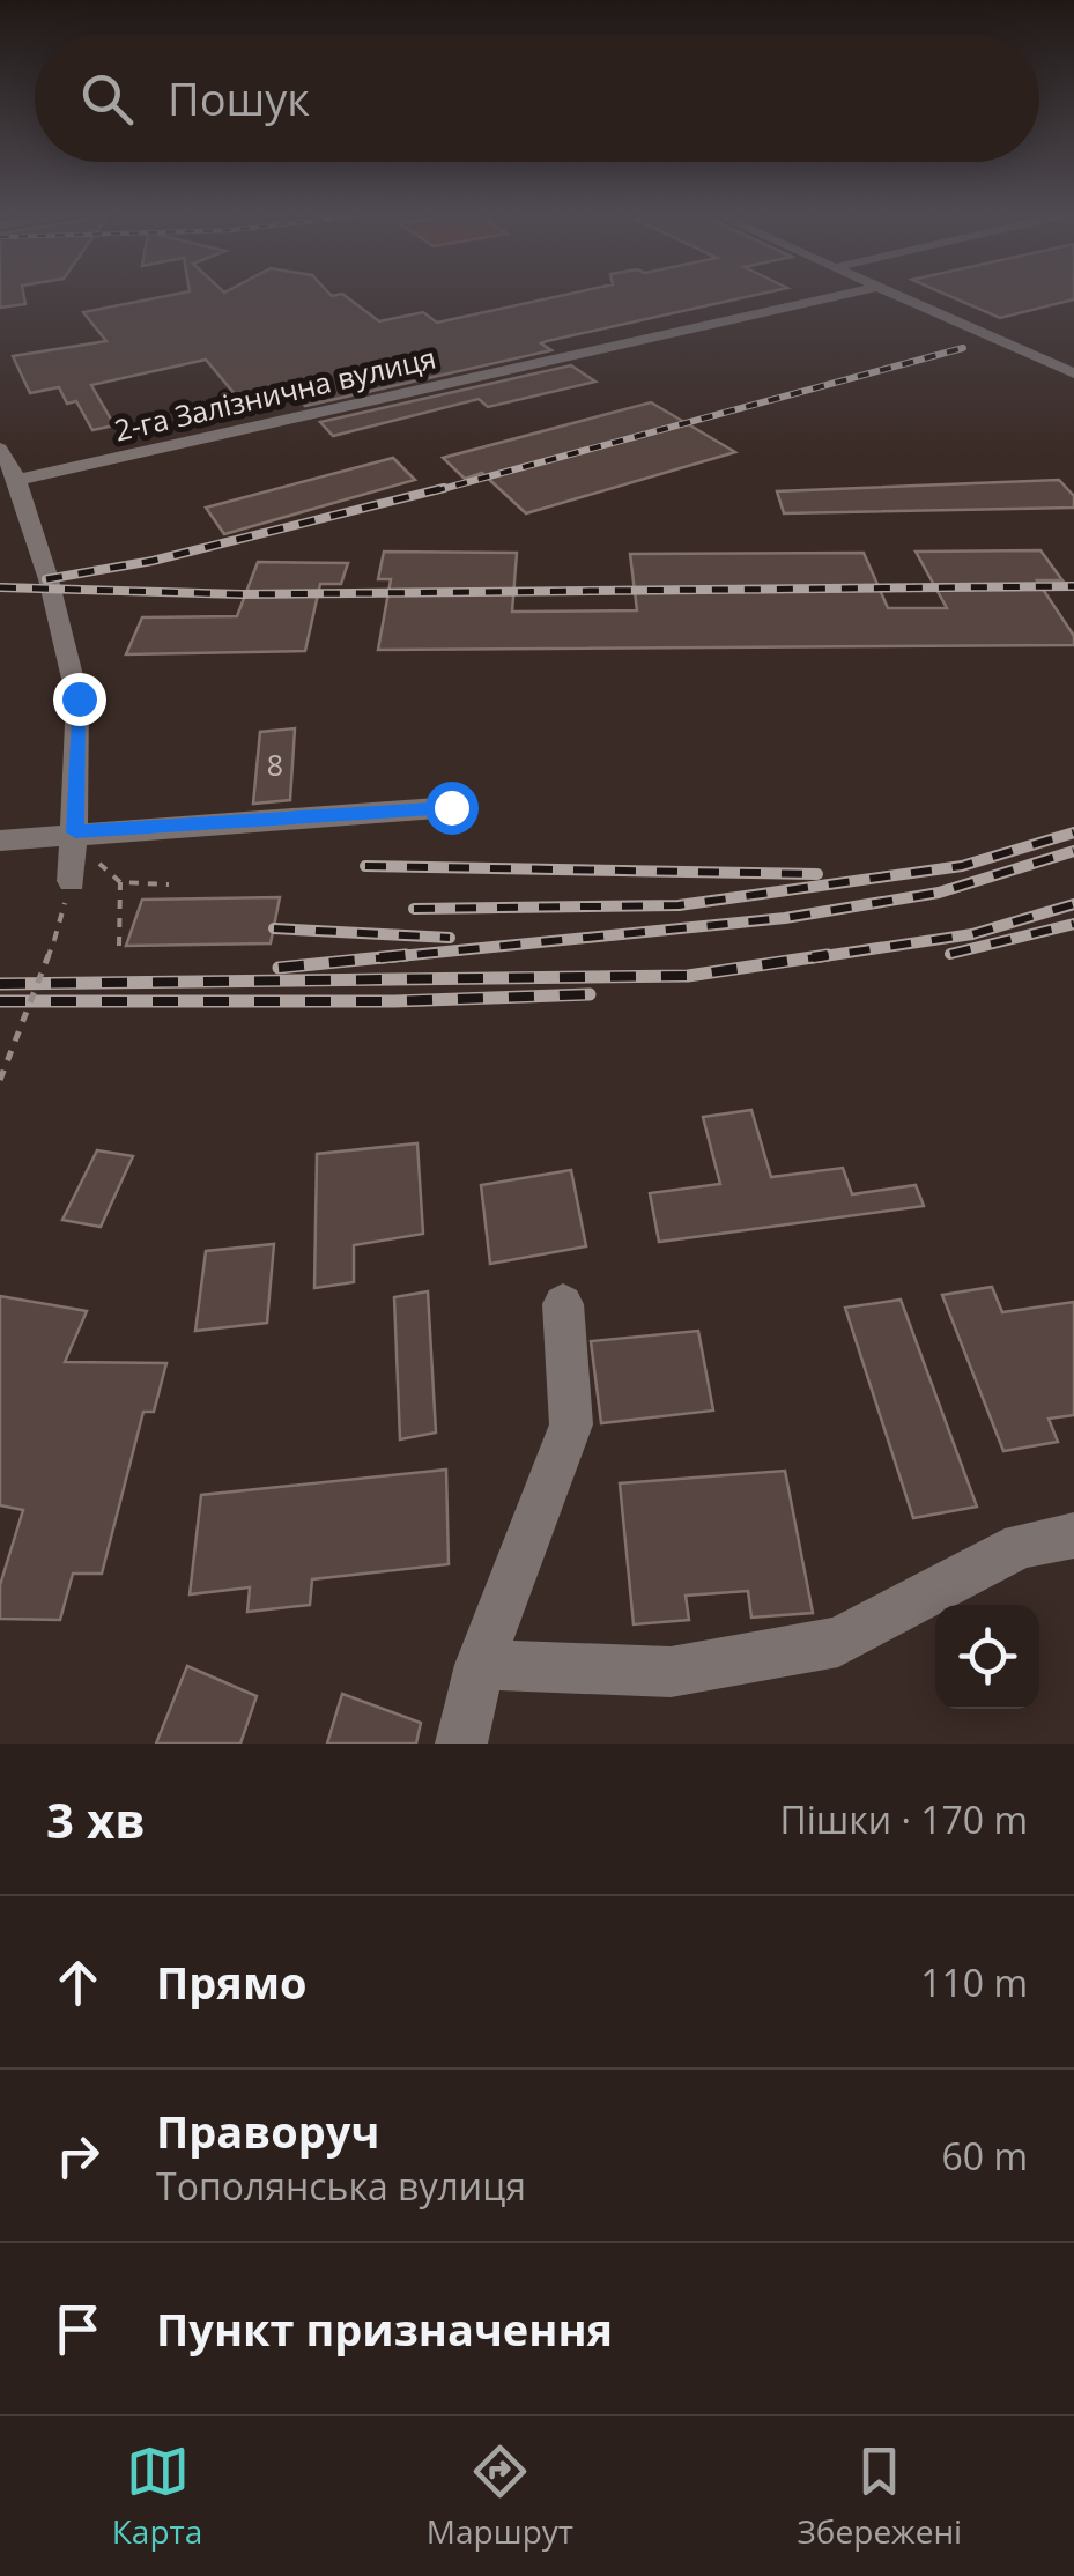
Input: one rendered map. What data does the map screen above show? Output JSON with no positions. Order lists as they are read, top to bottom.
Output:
{
  "streets": {
    "street": ["2-га Залізнична вулиця"]
  },
  "house_numbers": ["8"],
  "page": {
    "search": "Пошук",
    "heading": ["3 хв", "Пішки · 170 m"],
    "list": [
      ["Прямо", "110 m"],
      ["Праворуч", "Тополянська вулиця", "60 m"],
      "Пункт призначення"
    ],
    "nav": ["Карта", "Маршрут", "Збережені"]
  }
}
